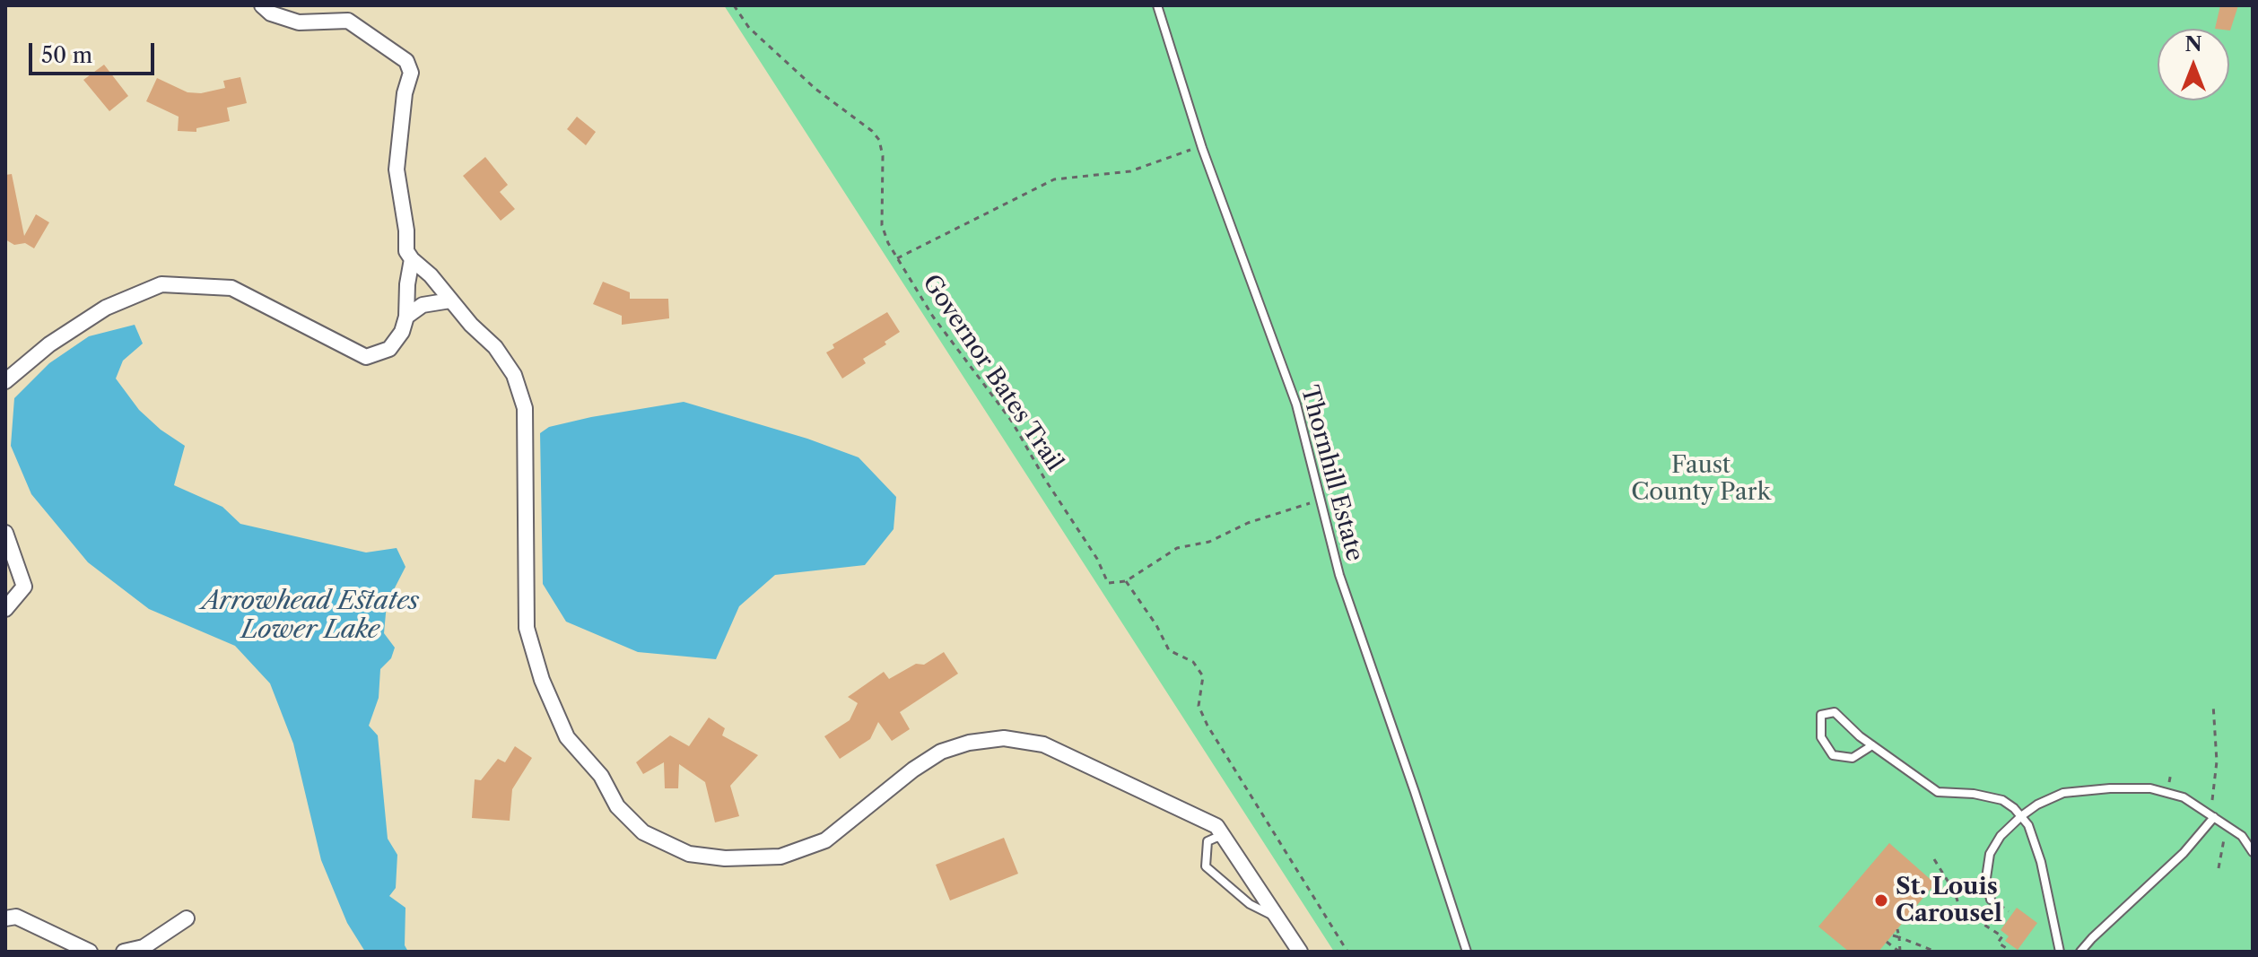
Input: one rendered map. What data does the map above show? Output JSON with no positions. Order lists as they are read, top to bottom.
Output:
{
  "streets": {
    "lane": ["Thornhill Estate"],
    "path": ["Governor Bates Trail"]
  },
  "water": ["Arrowhead Estates Lower Lake"],
  "parks": ["Faust County Park"],
  "places": ["St. Louis Carousel"],
  "scale_bar": "50 m",
  "north": "top"
}
